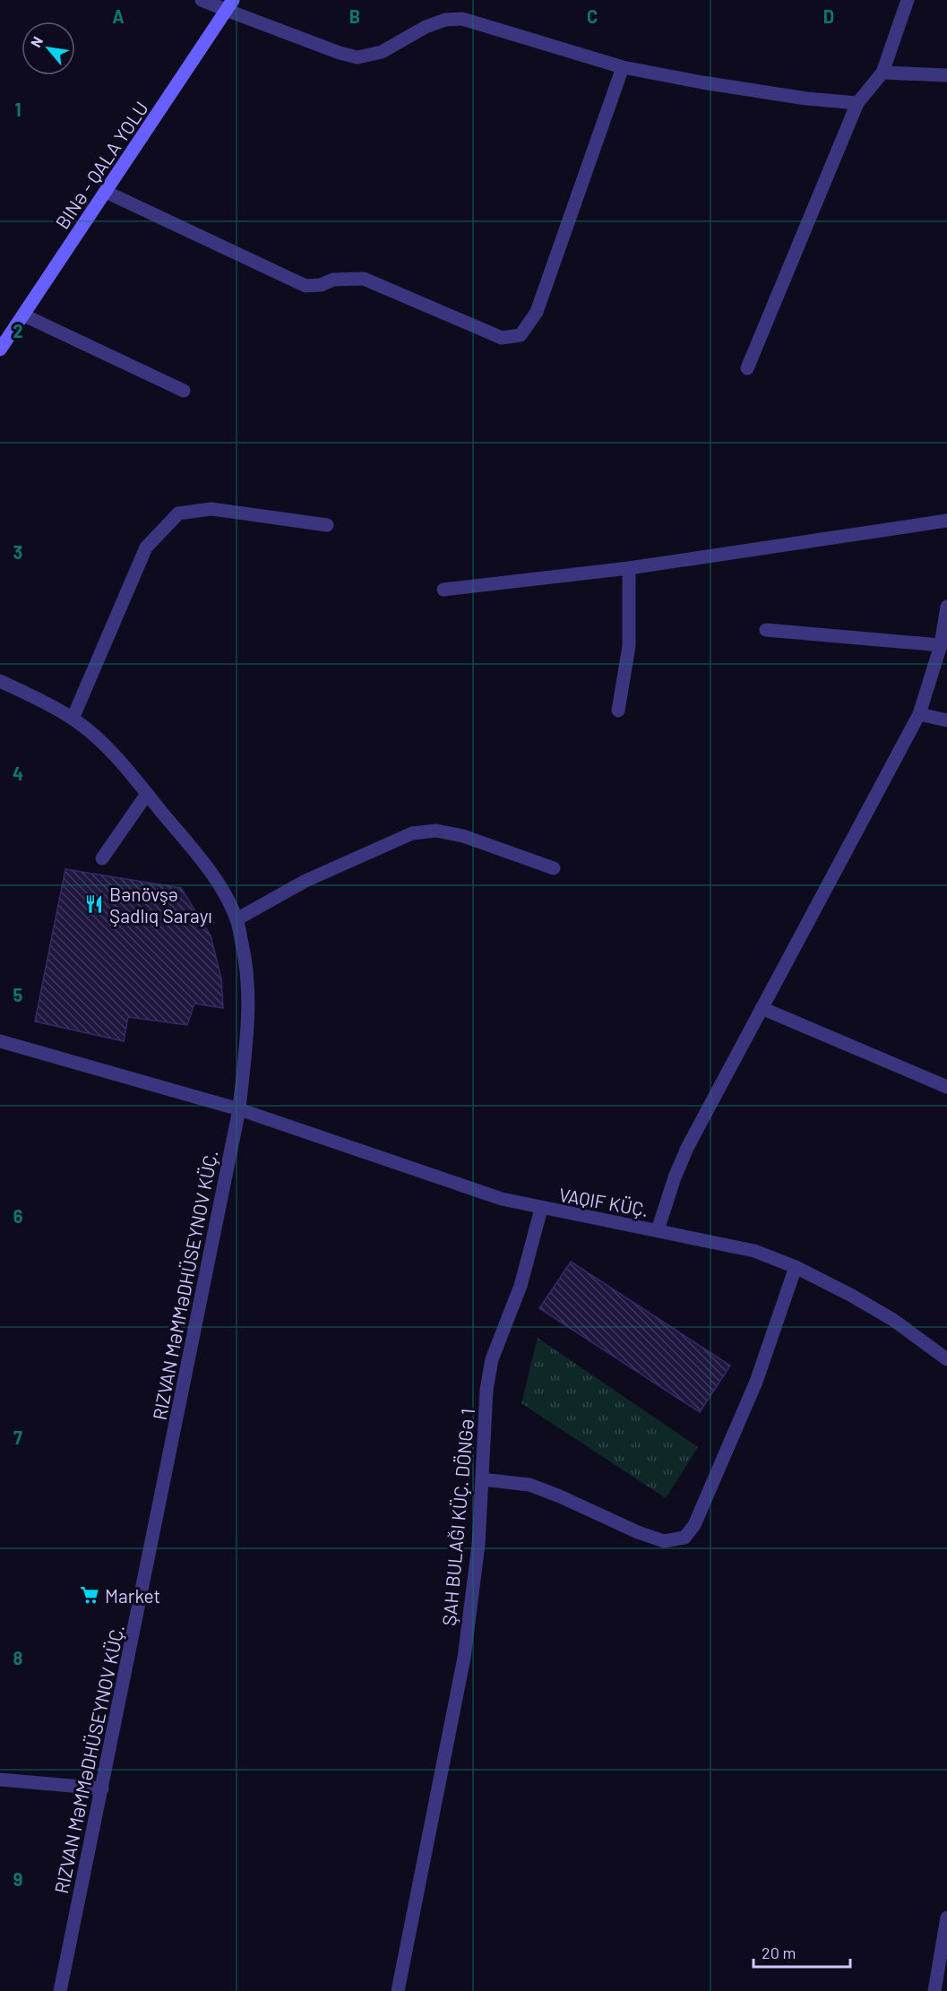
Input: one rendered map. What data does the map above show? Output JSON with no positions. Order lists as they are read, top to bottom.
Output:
{
  "streets": {
    "main road": ["BINƏ - QALA YOLU"],
    "street": ["VAQIF KÜÇ.", "RIZVAN MƏMMƏDHÜSEYNOV KÜÇ."]
  },
  "crossings": [
    ["VAQIF KÜÇ.", "RIZVAN MƏMMƏDHÜSEYNOV KÜÇ."]
  ],
  "places": {
    "restaurant": ["Bənövşə Şadlıq Sarayı"],
    "supermarket": ["Market"]
  },
  "scale_bar": "20 m",
  "north": "top left",
  "grid": {
    "columns": [
      "A",
      "B",
      "C",
      "D"
    ],
    "rows": [
      "1",
      "2",
      "3",
      "4",
      "5",
      "6",
      "7",
      "8",
      "9"
    ]
  }
}
